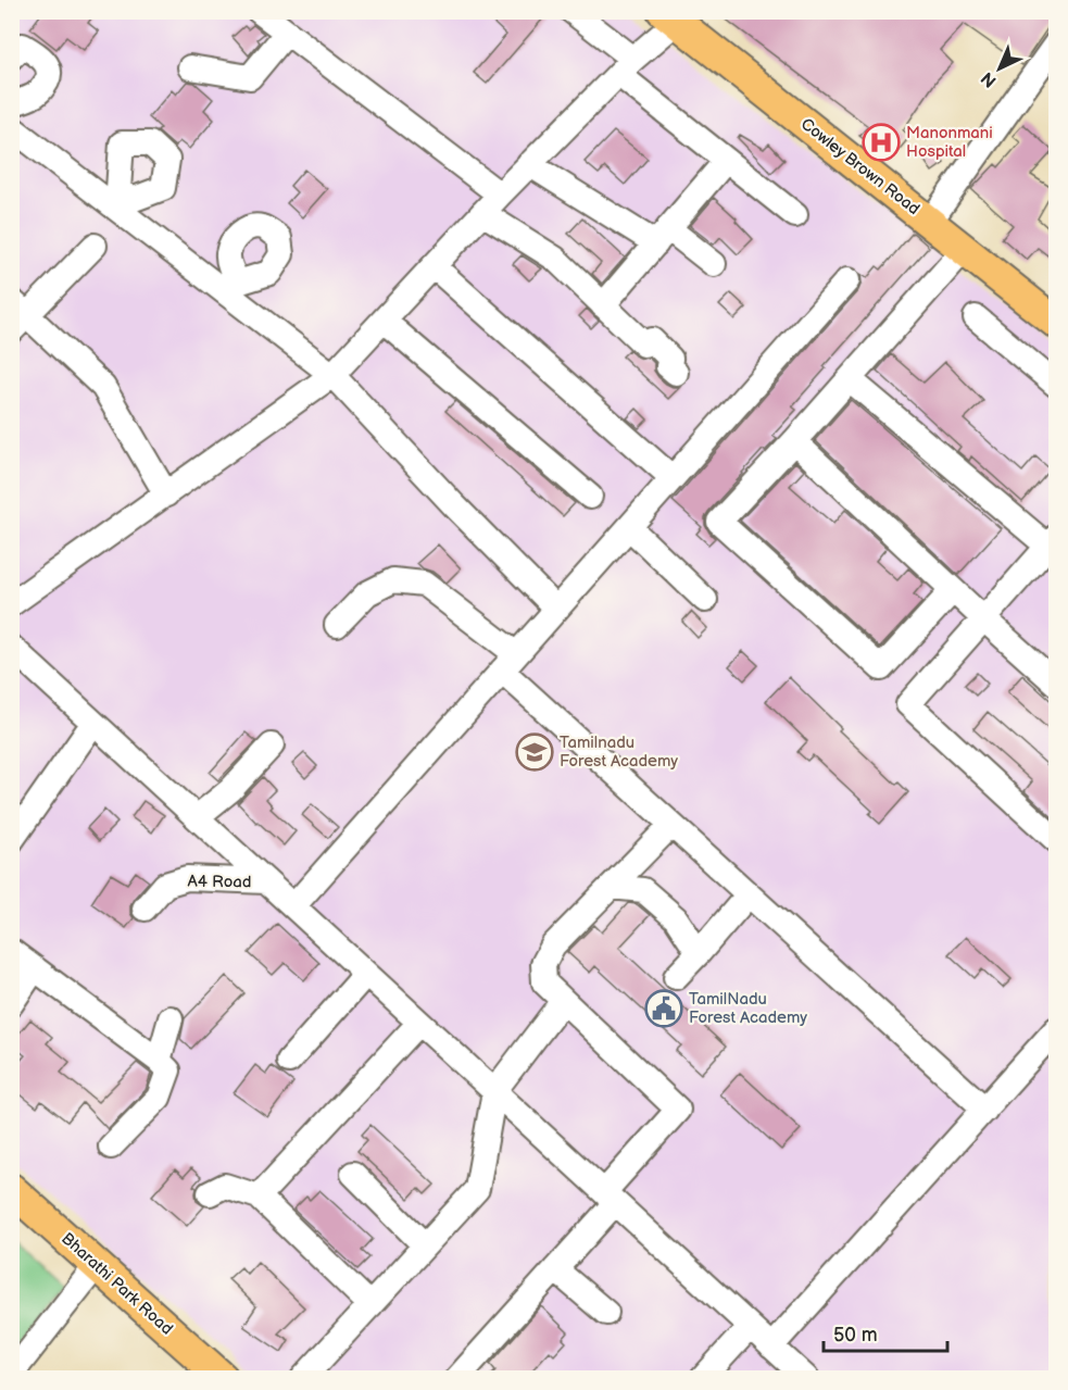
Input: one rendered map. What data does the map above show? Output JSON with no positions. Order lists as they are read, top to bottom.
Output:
{
  "streets": {
    "main road": ["Cowley Brown Road", "Bharathi Park Road"],
    "street": ["A4 Road"]
  },
  "places": {
    "hospital": ["Manonmani Hospital"],
    "school or university": ["Tamilnadu Forest Academy"],
    "public building": ["TamilNadu Forest Academy"]
  },
  "scale_bar": "50 m",
  "north": "bottom left"
}
